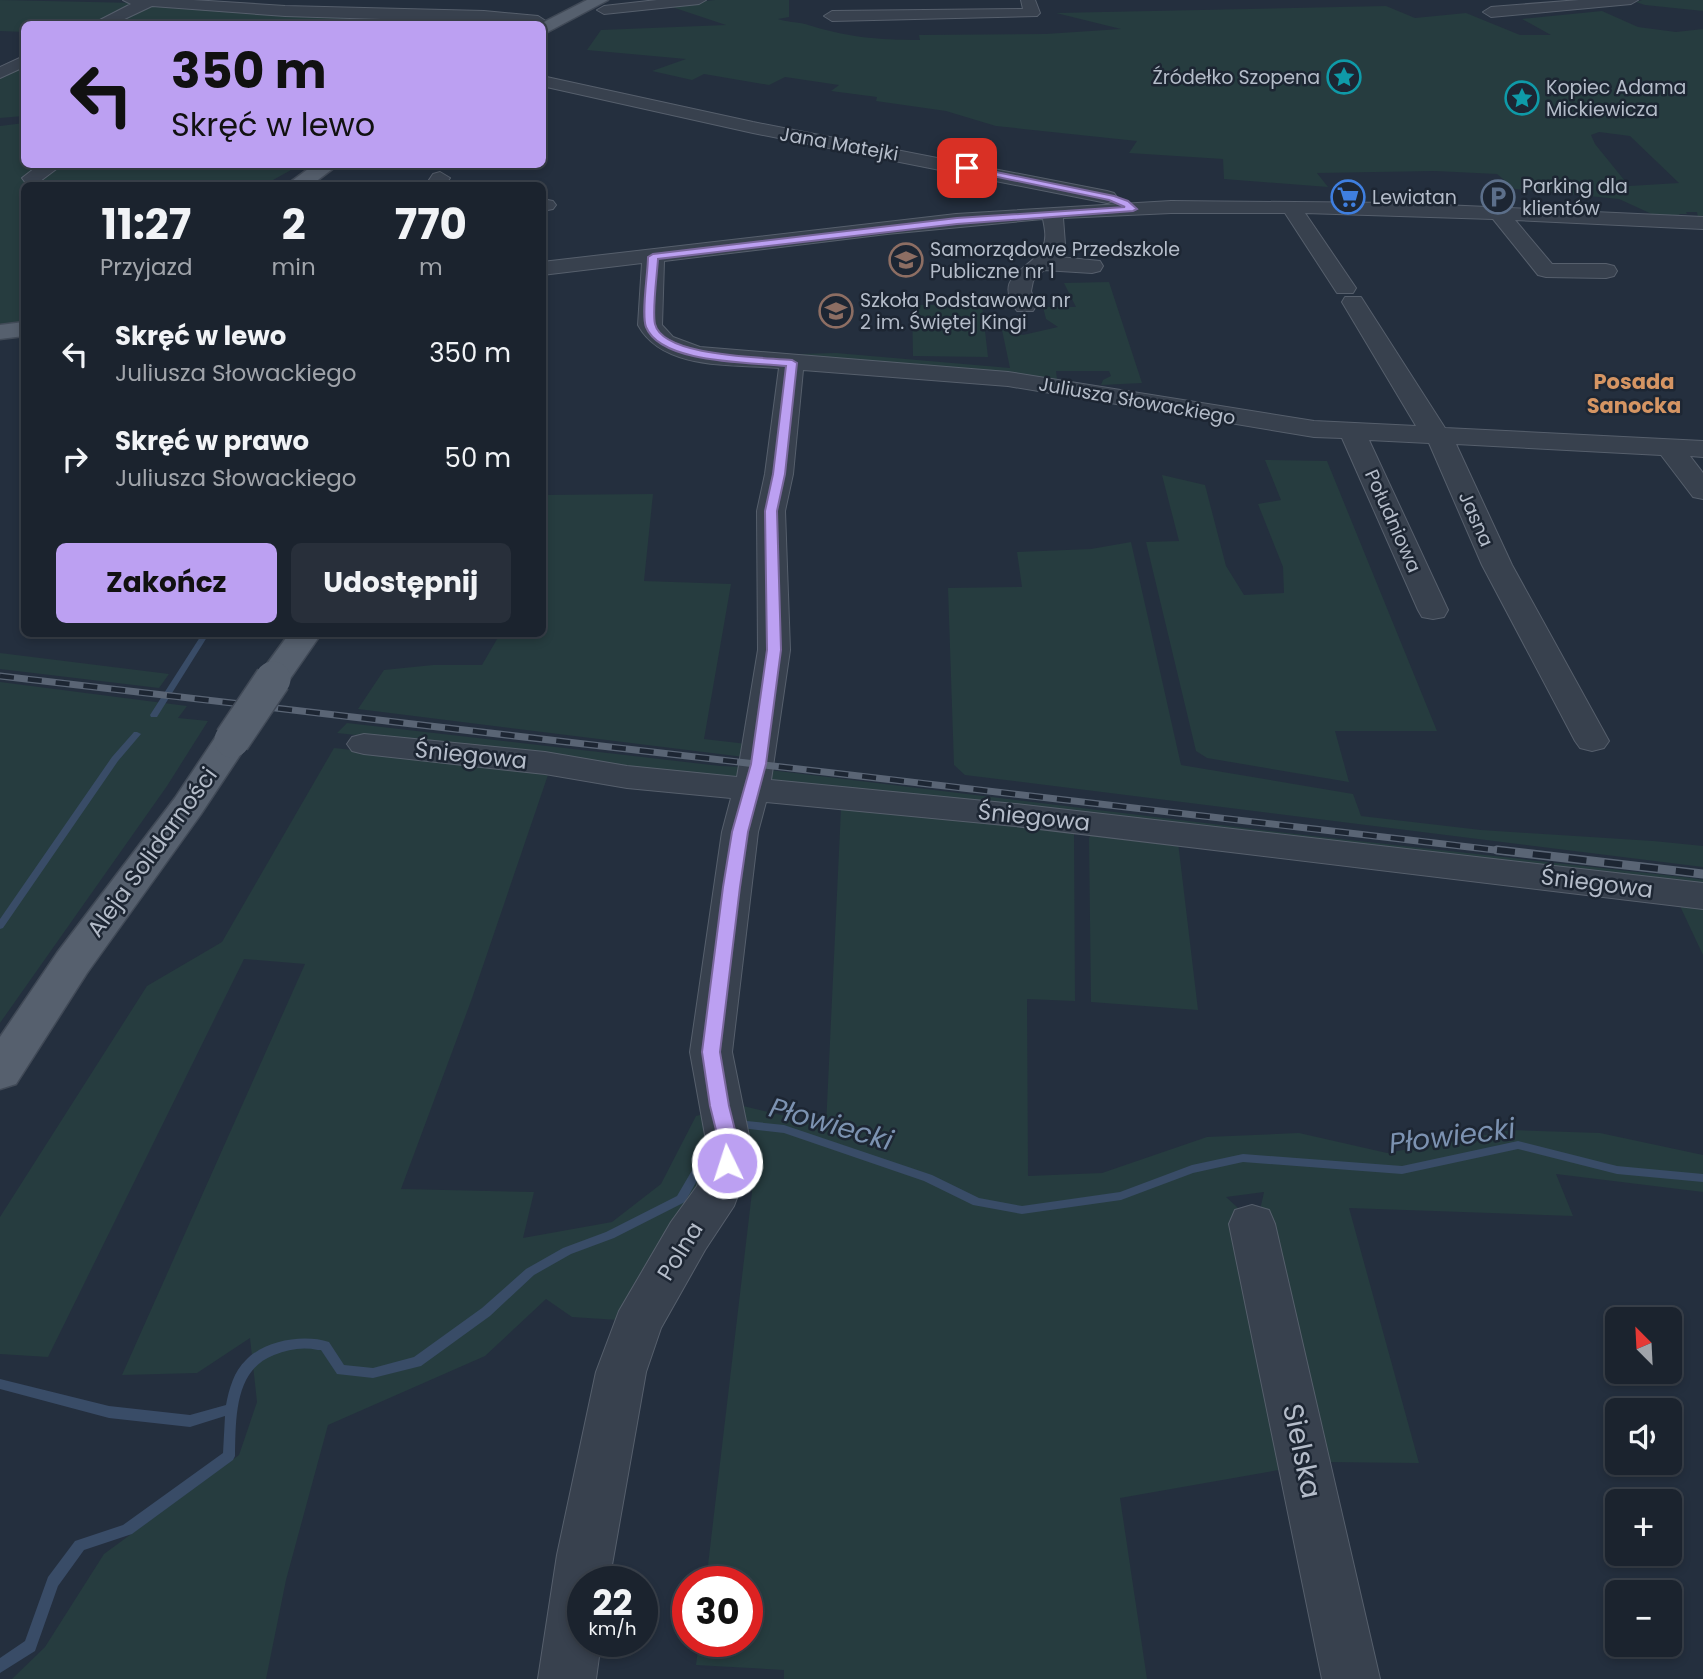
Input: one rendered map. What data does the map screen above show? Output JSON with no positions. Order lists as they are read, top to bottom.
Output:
{
  "streets": {
    "main road": ["Aleja Solidarności"],
    "street": [
      "Jana Matejki",
      "Juliusza Słowackiego",
      "Jasna",
      "Południowa",
      "Śniegowa",
      "Polna",
      "Sielska"
    ]
  },
  "crossings": [
    ["Juliusza Słowackiego", "Jasna"],
    ["Juliusza Słowackiego", "Południowa"],
    ["Juliusza Słowackiego", "Polna"],
    ["Śniegowa", "Polna"]
  ],
  "districts": ["Posada Sanocka"],
  "water": ["Płowiecki"],
  "places": {
    "place": ["Źródełko Szopena", "Kopiec Adama Mickiewicza"],
    "supermarket": ["Lewiatan"],
    "parking": ["Parking dla klientów"],
    "school or university": ["Samorządowe Przedszkole Publiczne nr 1", "Szkoła Podstawowa nr 2 im. Świętej Kingi"]
  },
  "north": "top left",
  "page": {
    "turn": ["350 m", "Skręć w lewo"],
    "eta": [
      "11:27",
      "Przyjazd",
      "2",
      "min",
      "770",
      "m"
    ],
    "list": [
      {
        "name": "Skręć w lewo",
        "note": "Juliusza Słowackiego",
        "value": "350 m"
      },
      {
        "name": "Skręć w prawo",
        "note": "Juliusza Słowackiego",
        "value": "50 m"
      }
    ],
    "buttons": ["Zakończ", "Udostępnij"],
    "map_buttons": ["+", "−"],
    "speed": "22 km/h",
    "limit": "30"
  }
}
